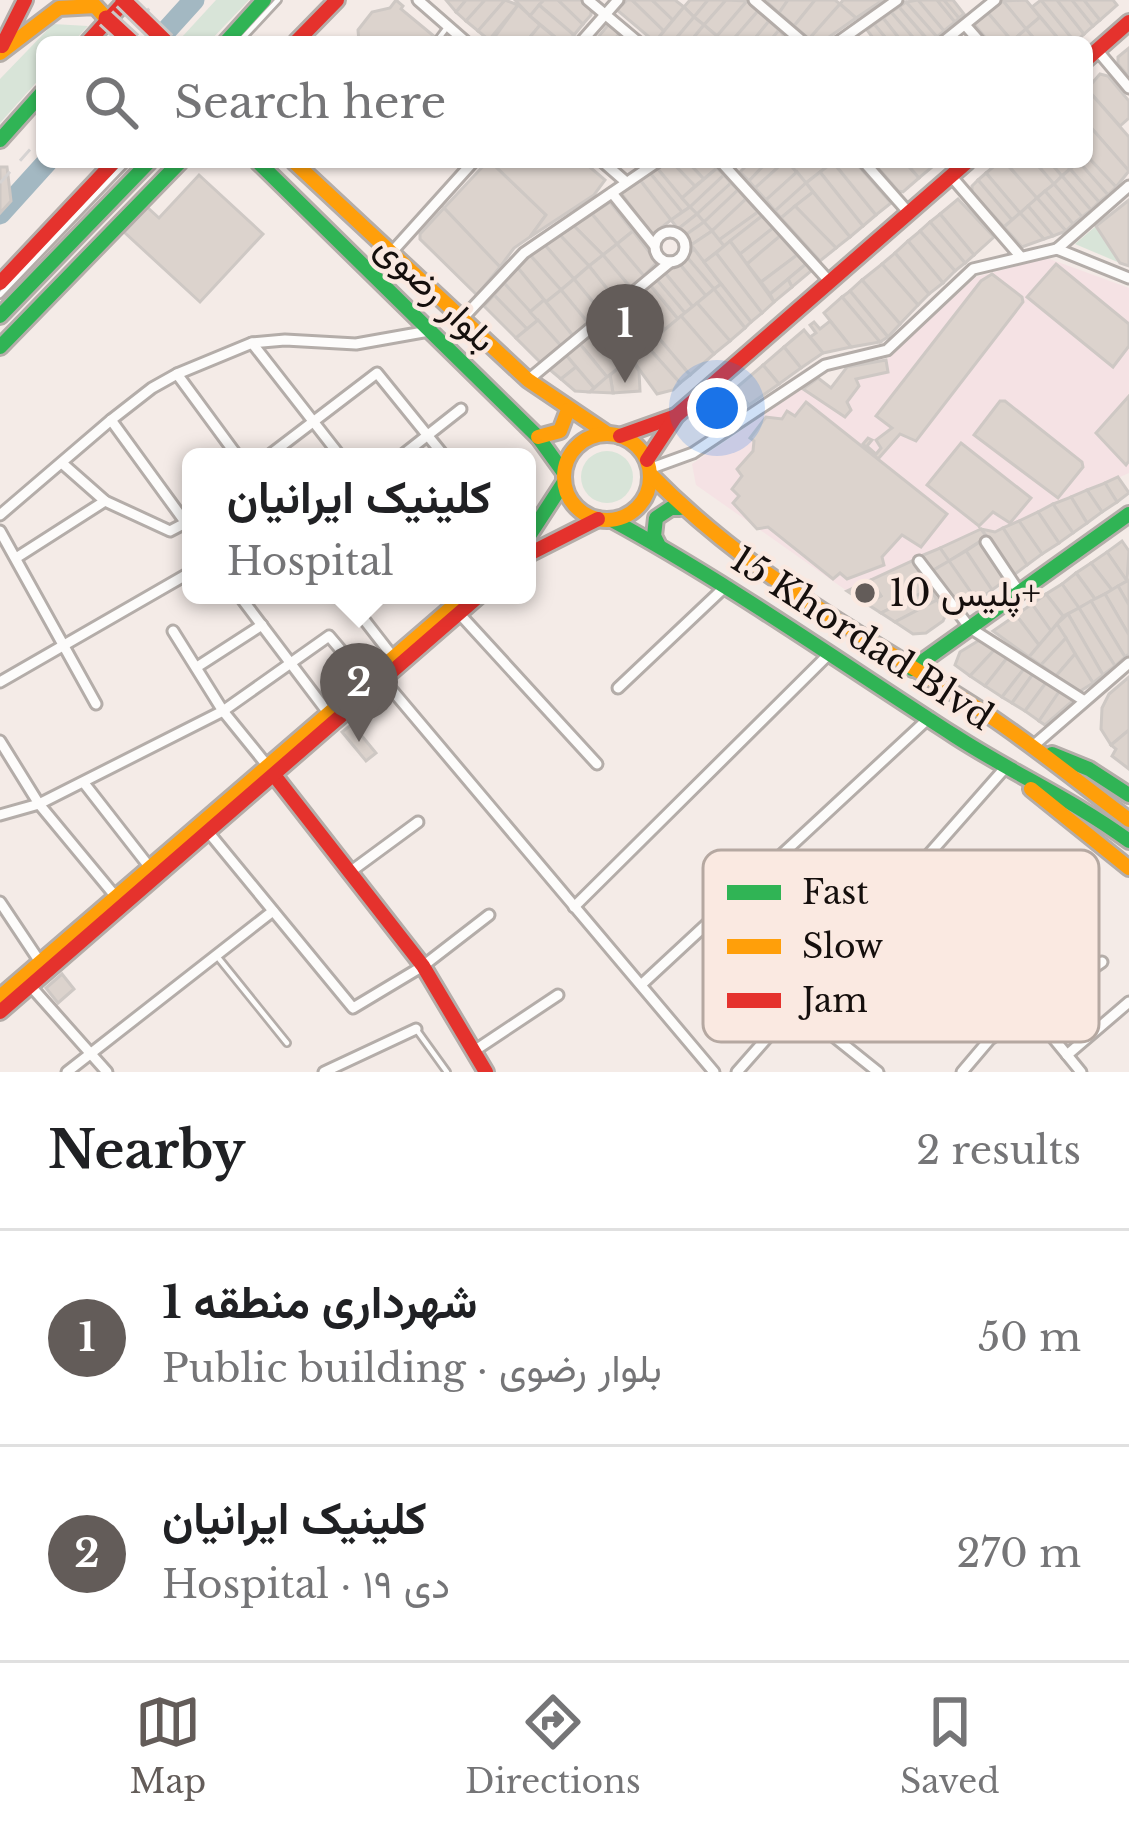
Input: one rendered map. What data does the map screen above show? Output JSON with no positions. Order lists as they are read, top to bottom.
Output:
{
  "streets": {
    "main road": ["بلوار رضوی", "15 Khordad Blvd"]
  },
  "crossings": [
    ["بلوار رضوی", "15 Khordad Blvd"]
  ],
  "places": ["پلیس 10+"],
  "legend": ["Fast", "Slow", "Jam"],
  "page": {
    "search": "Search here",
    "pins": ["1", "2"],
    "popup": ["کلینیک ایرانیان", "Hospital"],
    "heading": ["Nearby", "2 results"],
    "list": [
      {
        "mark": "1",
        "name": "شهرداری منطقه 1",
        "note": "Public building · بلوار رضوی",
        "value": "50 m"
      },
      {
        "mark": "2",
        "name": "کلینیک ایرانیان",
        "note": "Hospital · ۱۹ دی",
        "value": "270 m"
      }
    ],
    "nav": ["Map", "Directions", "Saved"]
  }
}
